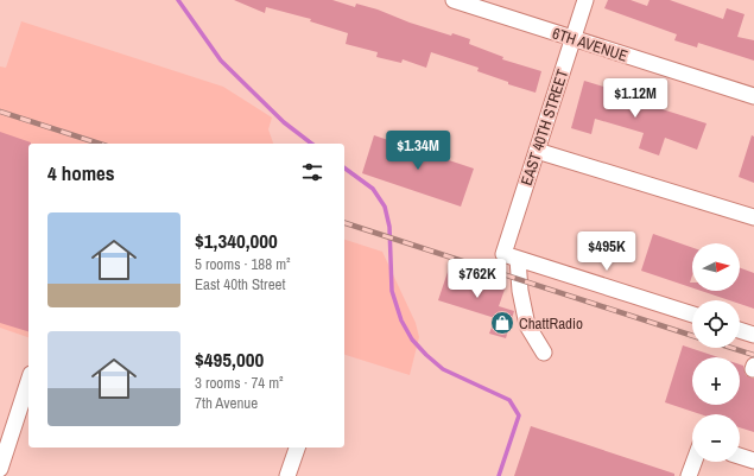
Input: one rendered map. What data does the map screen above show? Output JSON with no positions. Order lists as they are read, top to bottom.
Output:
{
  "streets": {
    "street": ["6TH AVENUE", "EAST 40TH STREET"]
  },
  "crossings": [
    ["6TH AVENUE", "EAST 40TH STREET"]
  ],
  "places": {
    "shop": ["ChattRadio"]
  },
  "north": "right",
  "page": {
    "price": [
      "$1.12M",
      "$1.34M",
      "$495K",
      "$762K"
    ],
    "heading": "4 homes",
    "list": [
      {
        "name": "$1,340,000",
        "note": "5 rooms · 188 m² · East 40th Street"
      },
      {
        "name": "$495,000",
        "note": "3 rooms · 74 m² · 7th Avenue"
      }
    ],
    "map_buttons": ["+", "−"]
  }
}
